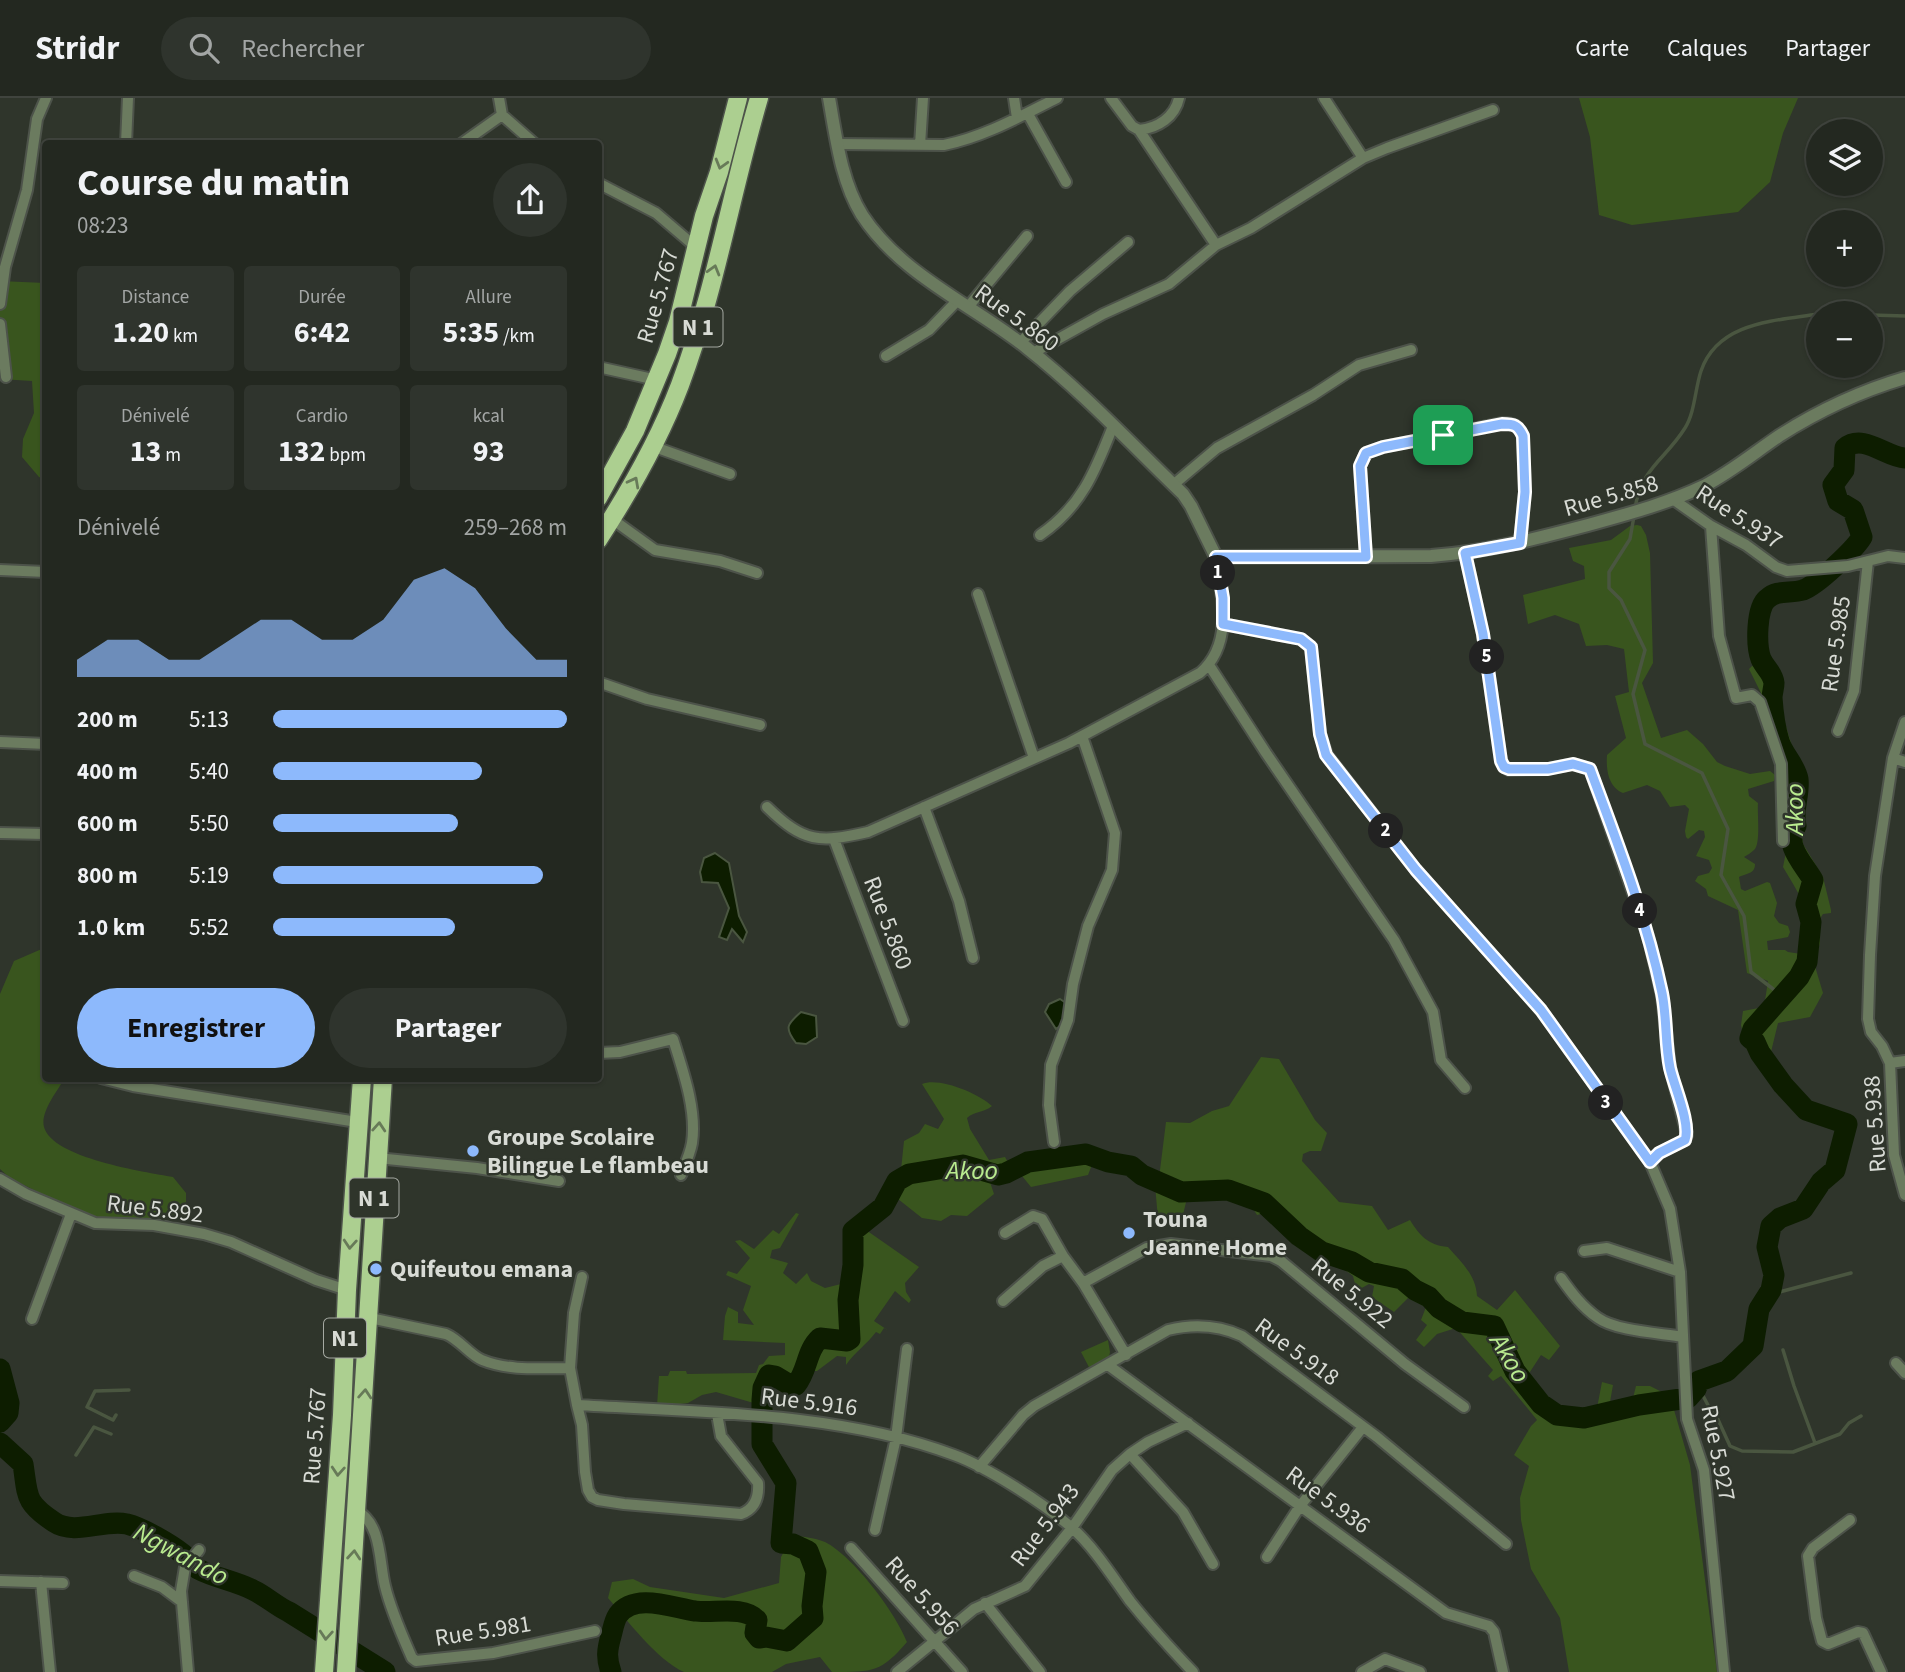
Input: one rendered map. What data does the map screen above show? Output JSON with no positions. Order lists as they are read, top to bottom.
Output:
{
  "streets": {
    "highway": ["Rue 5.767", "N 1", "N1"],
    "street": [
      "Rue 5.860",
      "Rue 5.858",
      "Rue 5.937",
      "Rue 5.985",
      "Rue 5.938",
      "Rue 5.892",
      "Rue 5.922",
      "Rue 5.918",
      "Rue 5.916",
      "Rue 5.927",
      "Rue 5.936",
      "Rue 5.943",
      "Rue 5.956",
      "Rue 5.981"
    ]
  },
  "crossings": [
    ["Rue 5.767", "Rue 5.892"],
    ["Rue 5.860", "Rue 5.858"],
    ["N 1", "Rue 5.981"],
    ["Rue 5.858", "Rue 5.937"],
    ["Rue 5.937", "Rue 5.985"],
    ["Rue 5.918", "Rue 5.916"],
    ["Rue 5.918", "Rue 5.936"],
    ["Rue 5.916", "Rue 5.943"],
    ["Rue 5.936", "Rue 5.943"],
    ["Rue 5.943", "Rue 5.956"]
  ],
  "water": ["Akoo", "Ngwando"],
  "places": ["Groupe Scolaire Bilingue Le flambeau", "Touna Jeanne Home", "Quifeutou emana"],
  "page": {
    "header": "Stridr",
    "search": "Rechercher",
    "nav": ["Carte", "Calques", "Partager"],
    "map_buttons": ["+", "−"],
    "heading": ["Course du matin", "08:23"],
    "stats": [
      ["Distance", "1.20 km"],
      ["Durée", "6:42"],
      ["Allure", "5:35 /km"],
      ["Dénivelé", "13 m"],
      ["Cardio", "132 bpm"],
      ["kcal", "93"]
    ],
    "chart": ["Dénivelé", "259–268 m"],
    "pins": [
      "1",
      "5",
      "2",
      "4",
      "3"
    ],
    "list": [
      {
        "name": "200 m",
        "note": "5:13"
      },
      {
        "name": "400 m",
        "note": "5:40"
      },
      {
        "name": "600 m",
        "note": "5:50"
      },
      {
        "name": "800 m",
        "note": "5:19"
      },
      {
        "name": "1.0 km",
        "note": "5:52"
      }
    ],
    "buttons": ["Enregistrer", "Partager"]
  }
}
